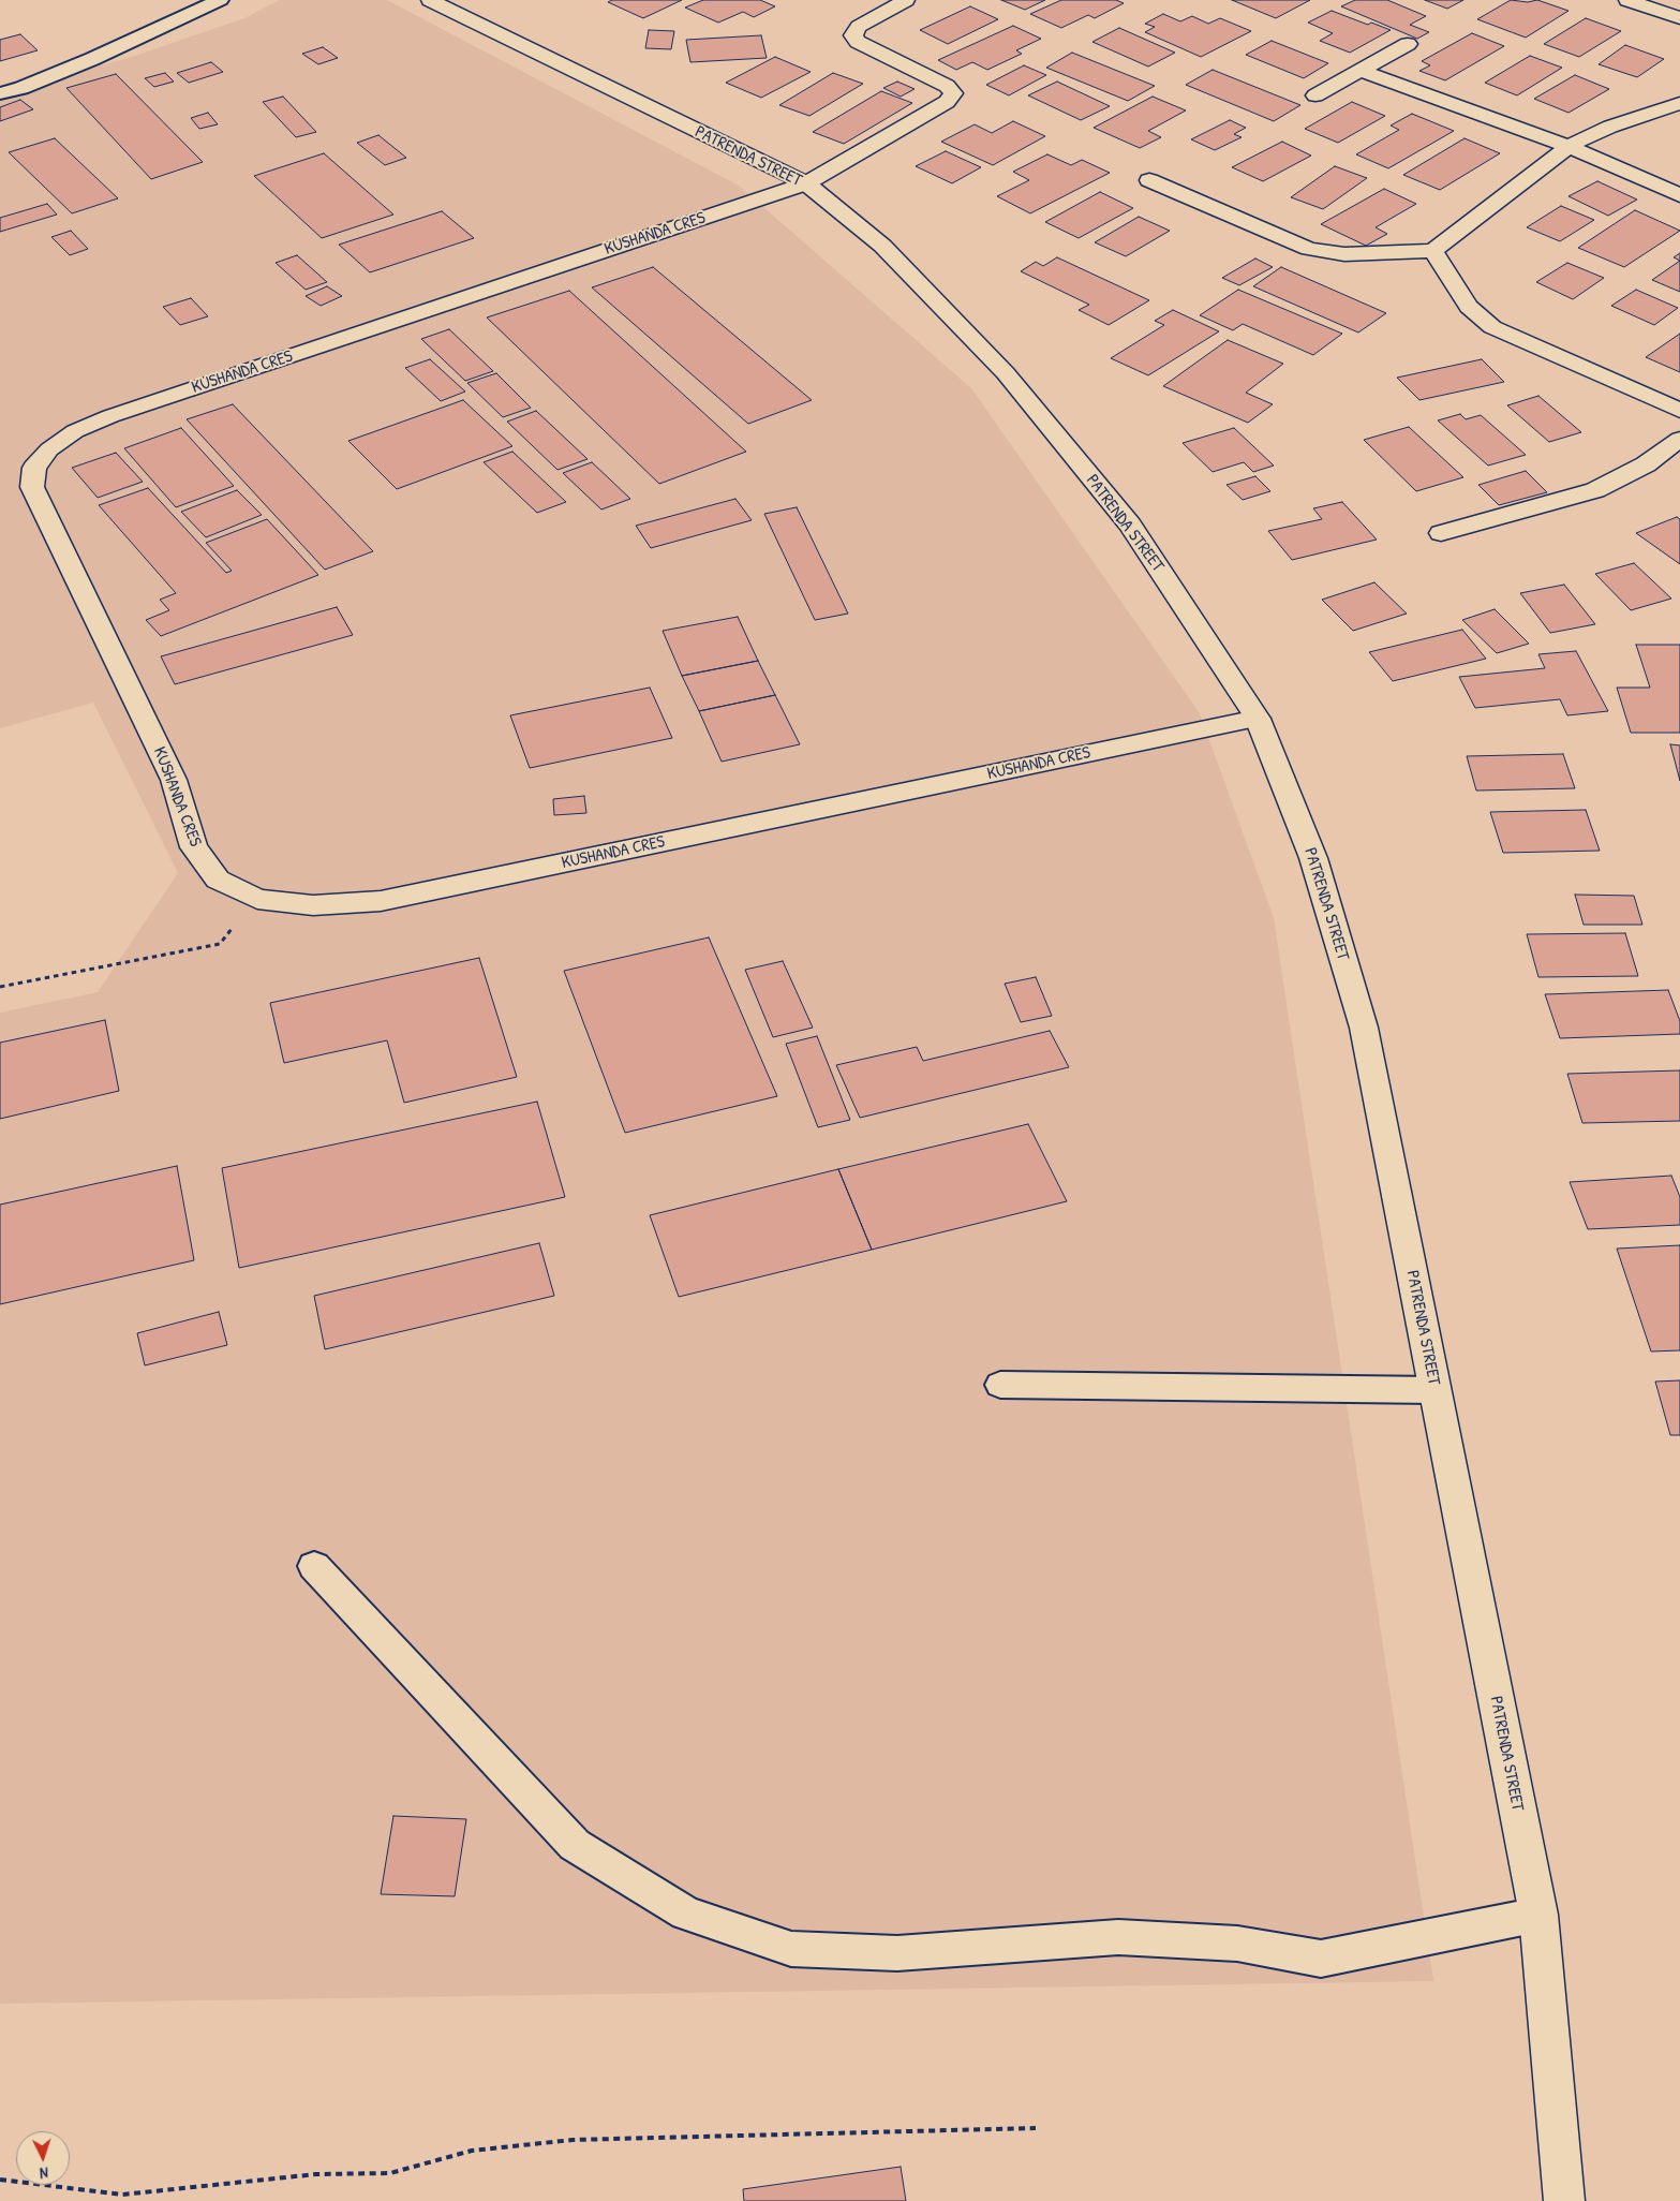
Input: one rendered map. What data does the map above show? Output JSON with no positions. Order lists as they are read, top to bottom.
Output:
{
  "streets": {
    "street": ["PATRENDA STREET", "KUSHANDA CRES"]
  },
  "crossings": [
    ["PATRENDA STREET", "KUSHANDA CRES"]
  ],
  "north": "bottom"
}
